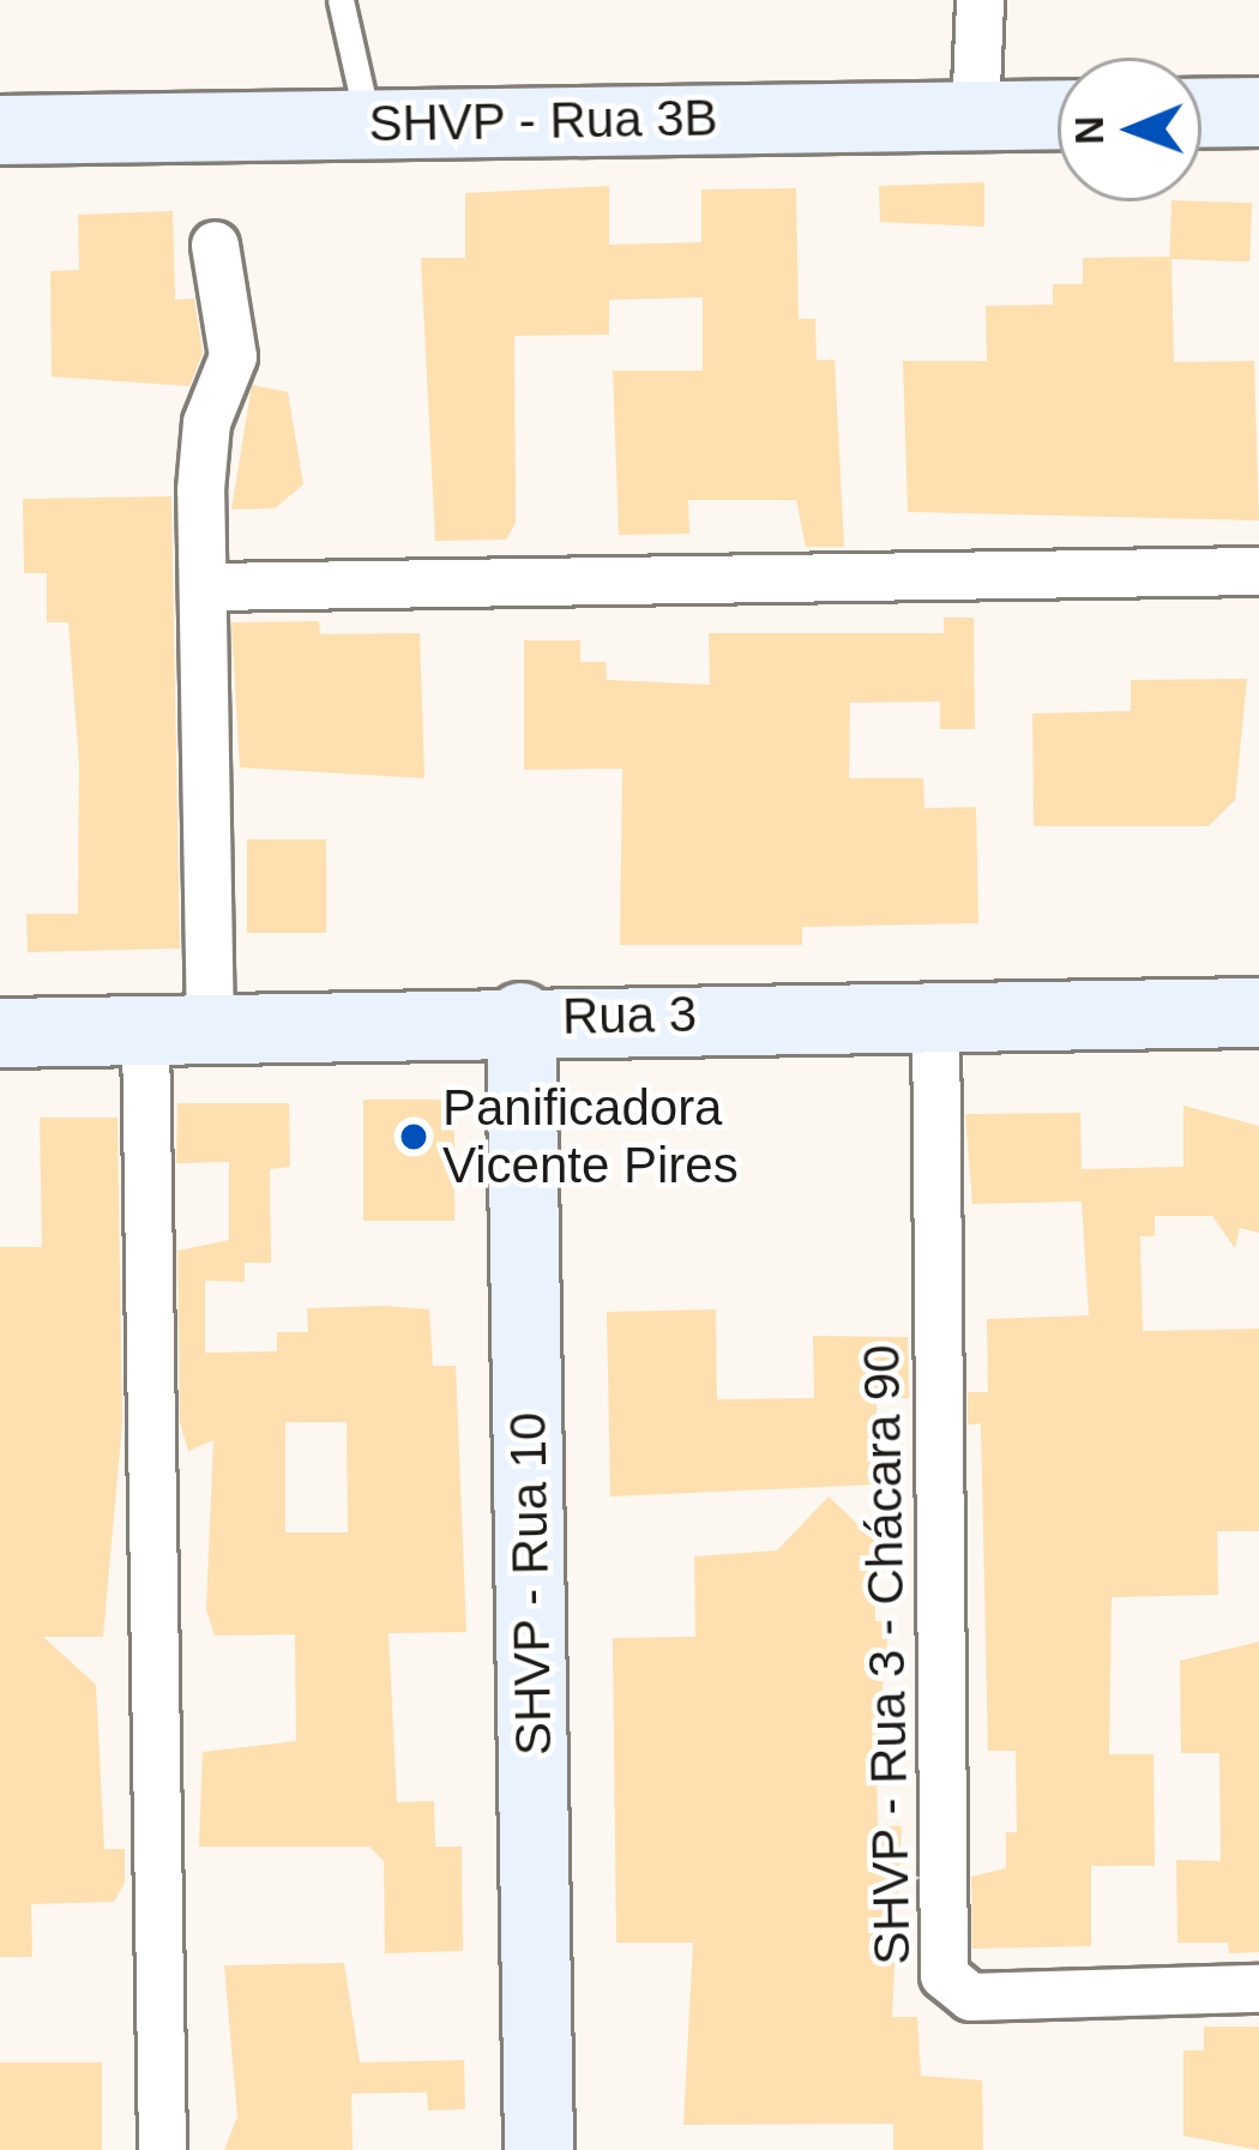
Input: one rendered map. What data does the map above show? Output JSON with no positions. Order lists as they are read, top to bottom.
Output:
{
  "streets": {
    "street": [
      "SHVP - Rua 3B",
      "Rua 3",
      "SHVP - Rua 10",
      "SHVP - Rua 3 - Chácara 90"
    ]
  },
  "crossings": [
    ["Rua 3", "SHVP - Rua 10"],
    ["Rua 3", "SHVP - Rua 3 - Chácara 90"]
  ],
  "places": ["Panificadora Vicente Pires"],
  "north": "left"
}
